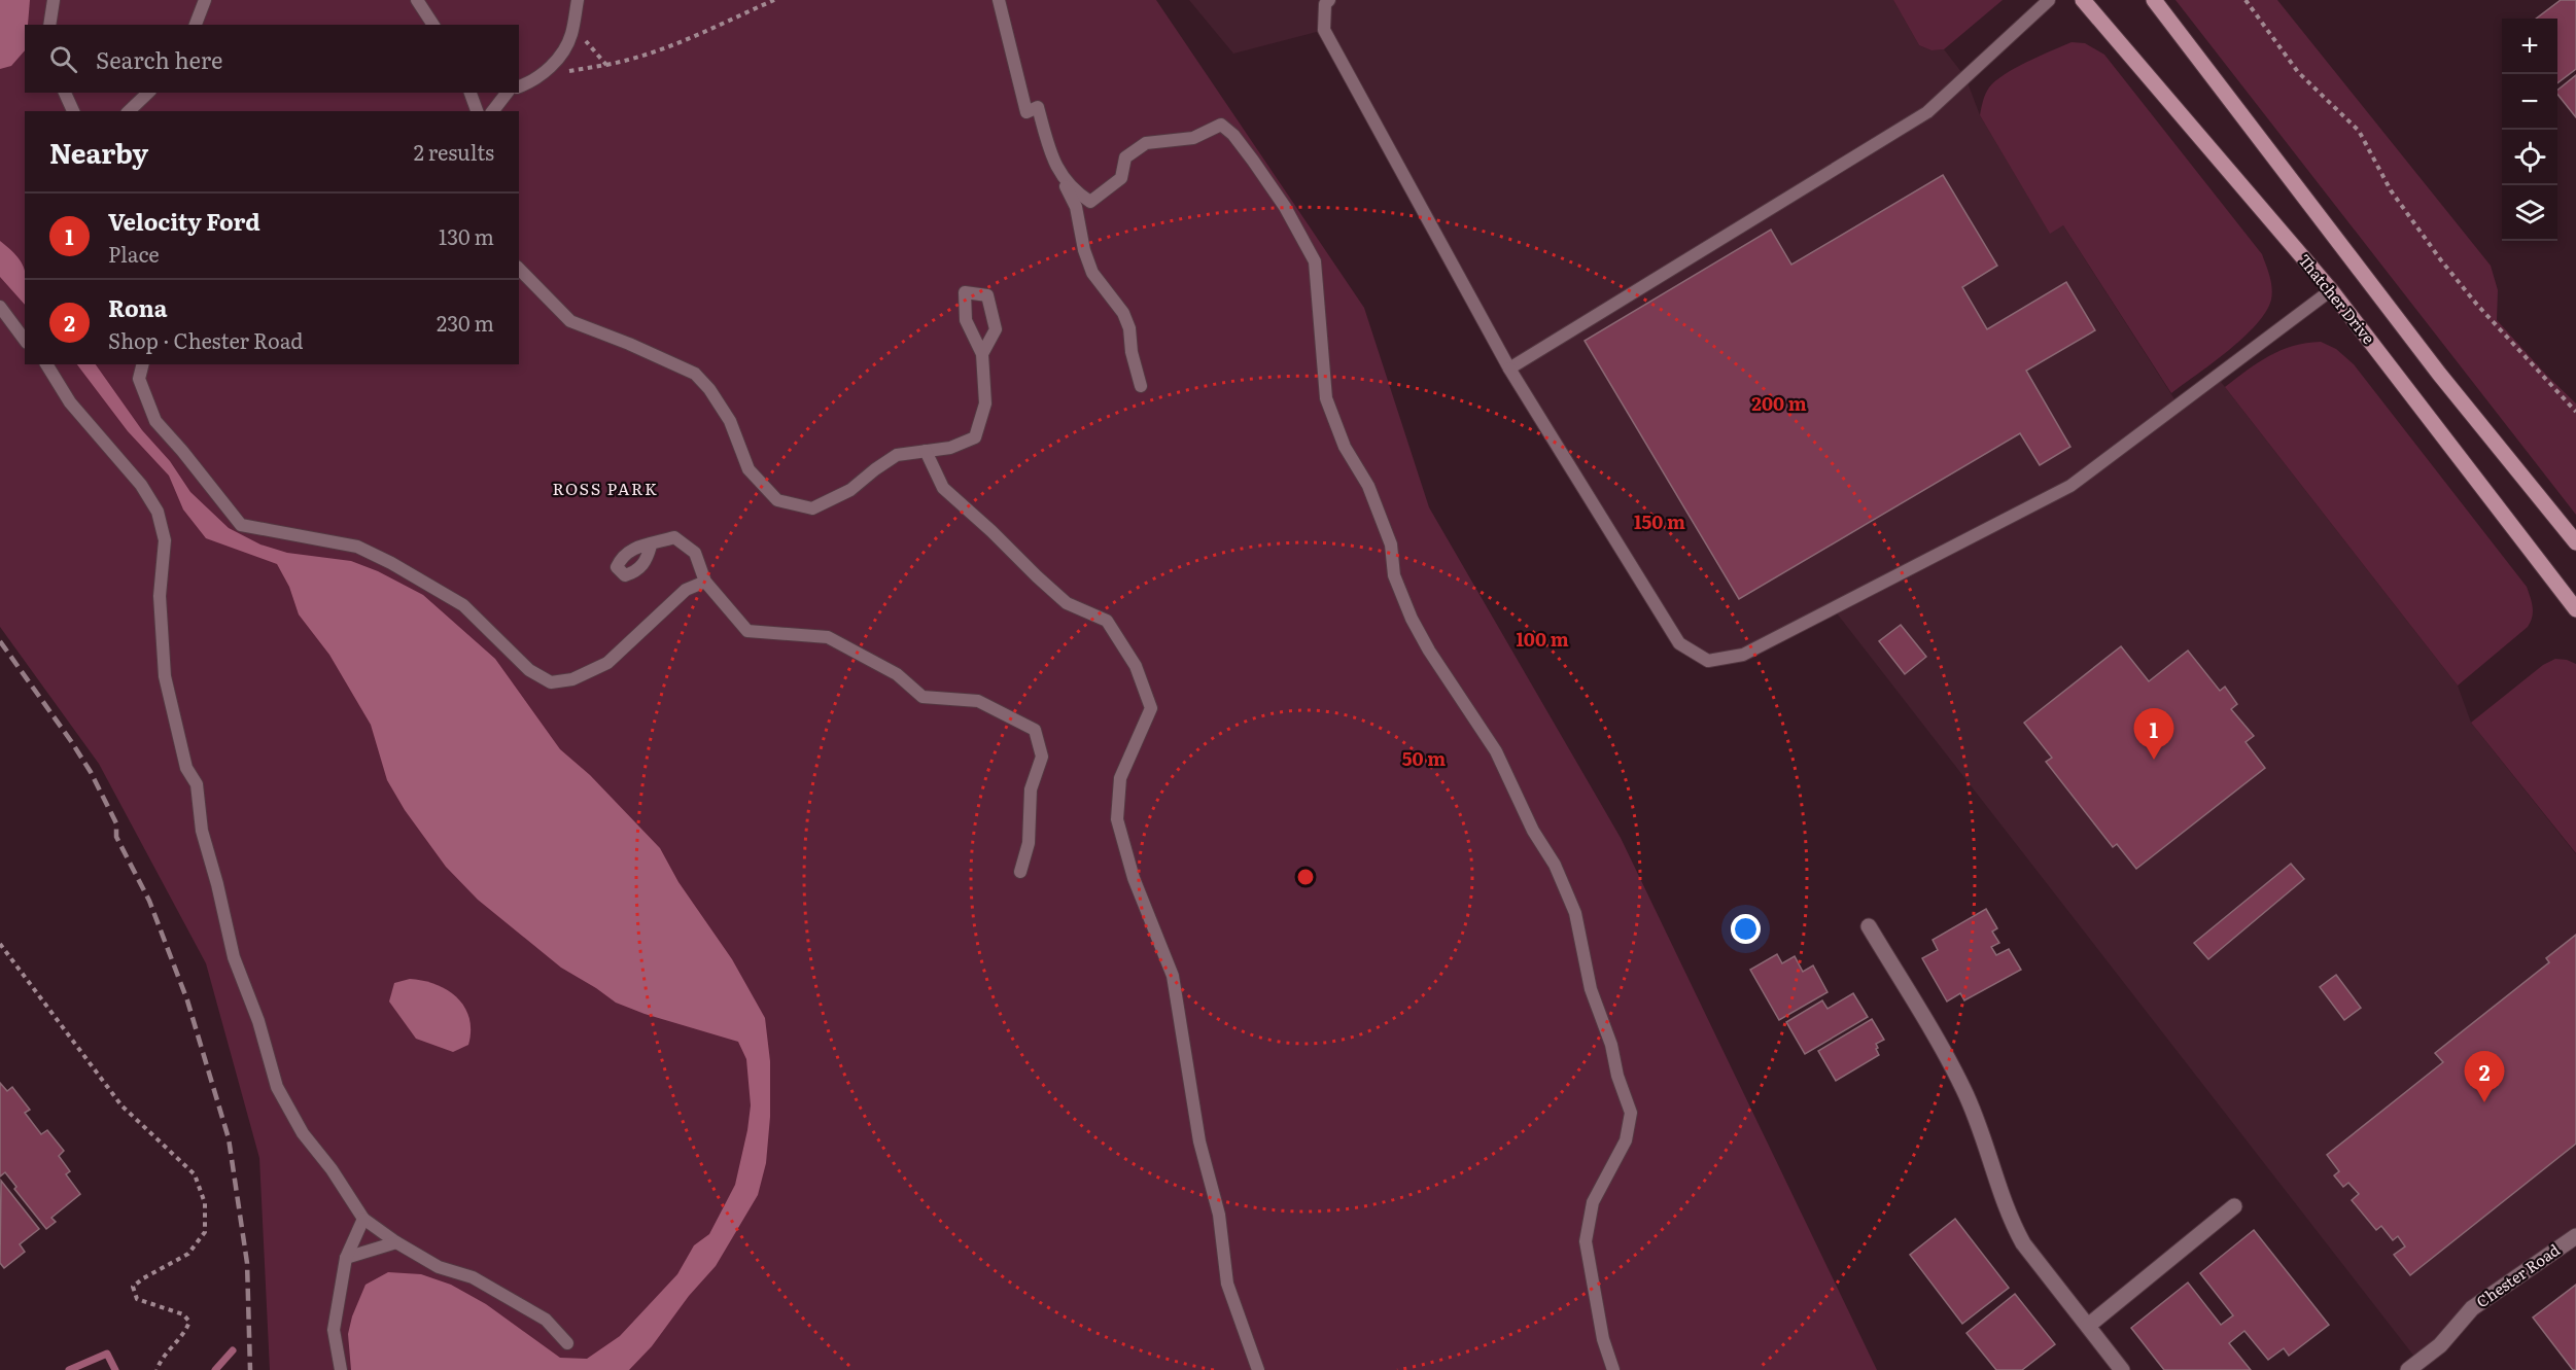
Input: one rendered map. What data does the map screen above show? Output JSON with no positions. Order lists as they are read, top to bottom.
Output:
{
  "streets": {
    "main road": ["Thatcher Drive"],
    "street": ["Chester Road"]
  },
  "districts": ["ROSS PARK"],
  "page": {
    "map_buttons": ["+", "−"],
    "search": "Search here",
    "heading": ["Nearby", "2 results"],
    "list": [
      {
        "mark": "1",
        "name": "Velocity Ford",
        "note": "Place",
        "value": "130 m"
      },
      {
        "mark": "2",
        "name": "Rona",
        "note": "Shop · Chester Road",
        "value": "230 m"
      }
    ],
    "pins": ["1", "2"]
  },
  "rings": [
    "200 m",
    "150 m",
    "100 m",
    "50 m"
  ]
}
